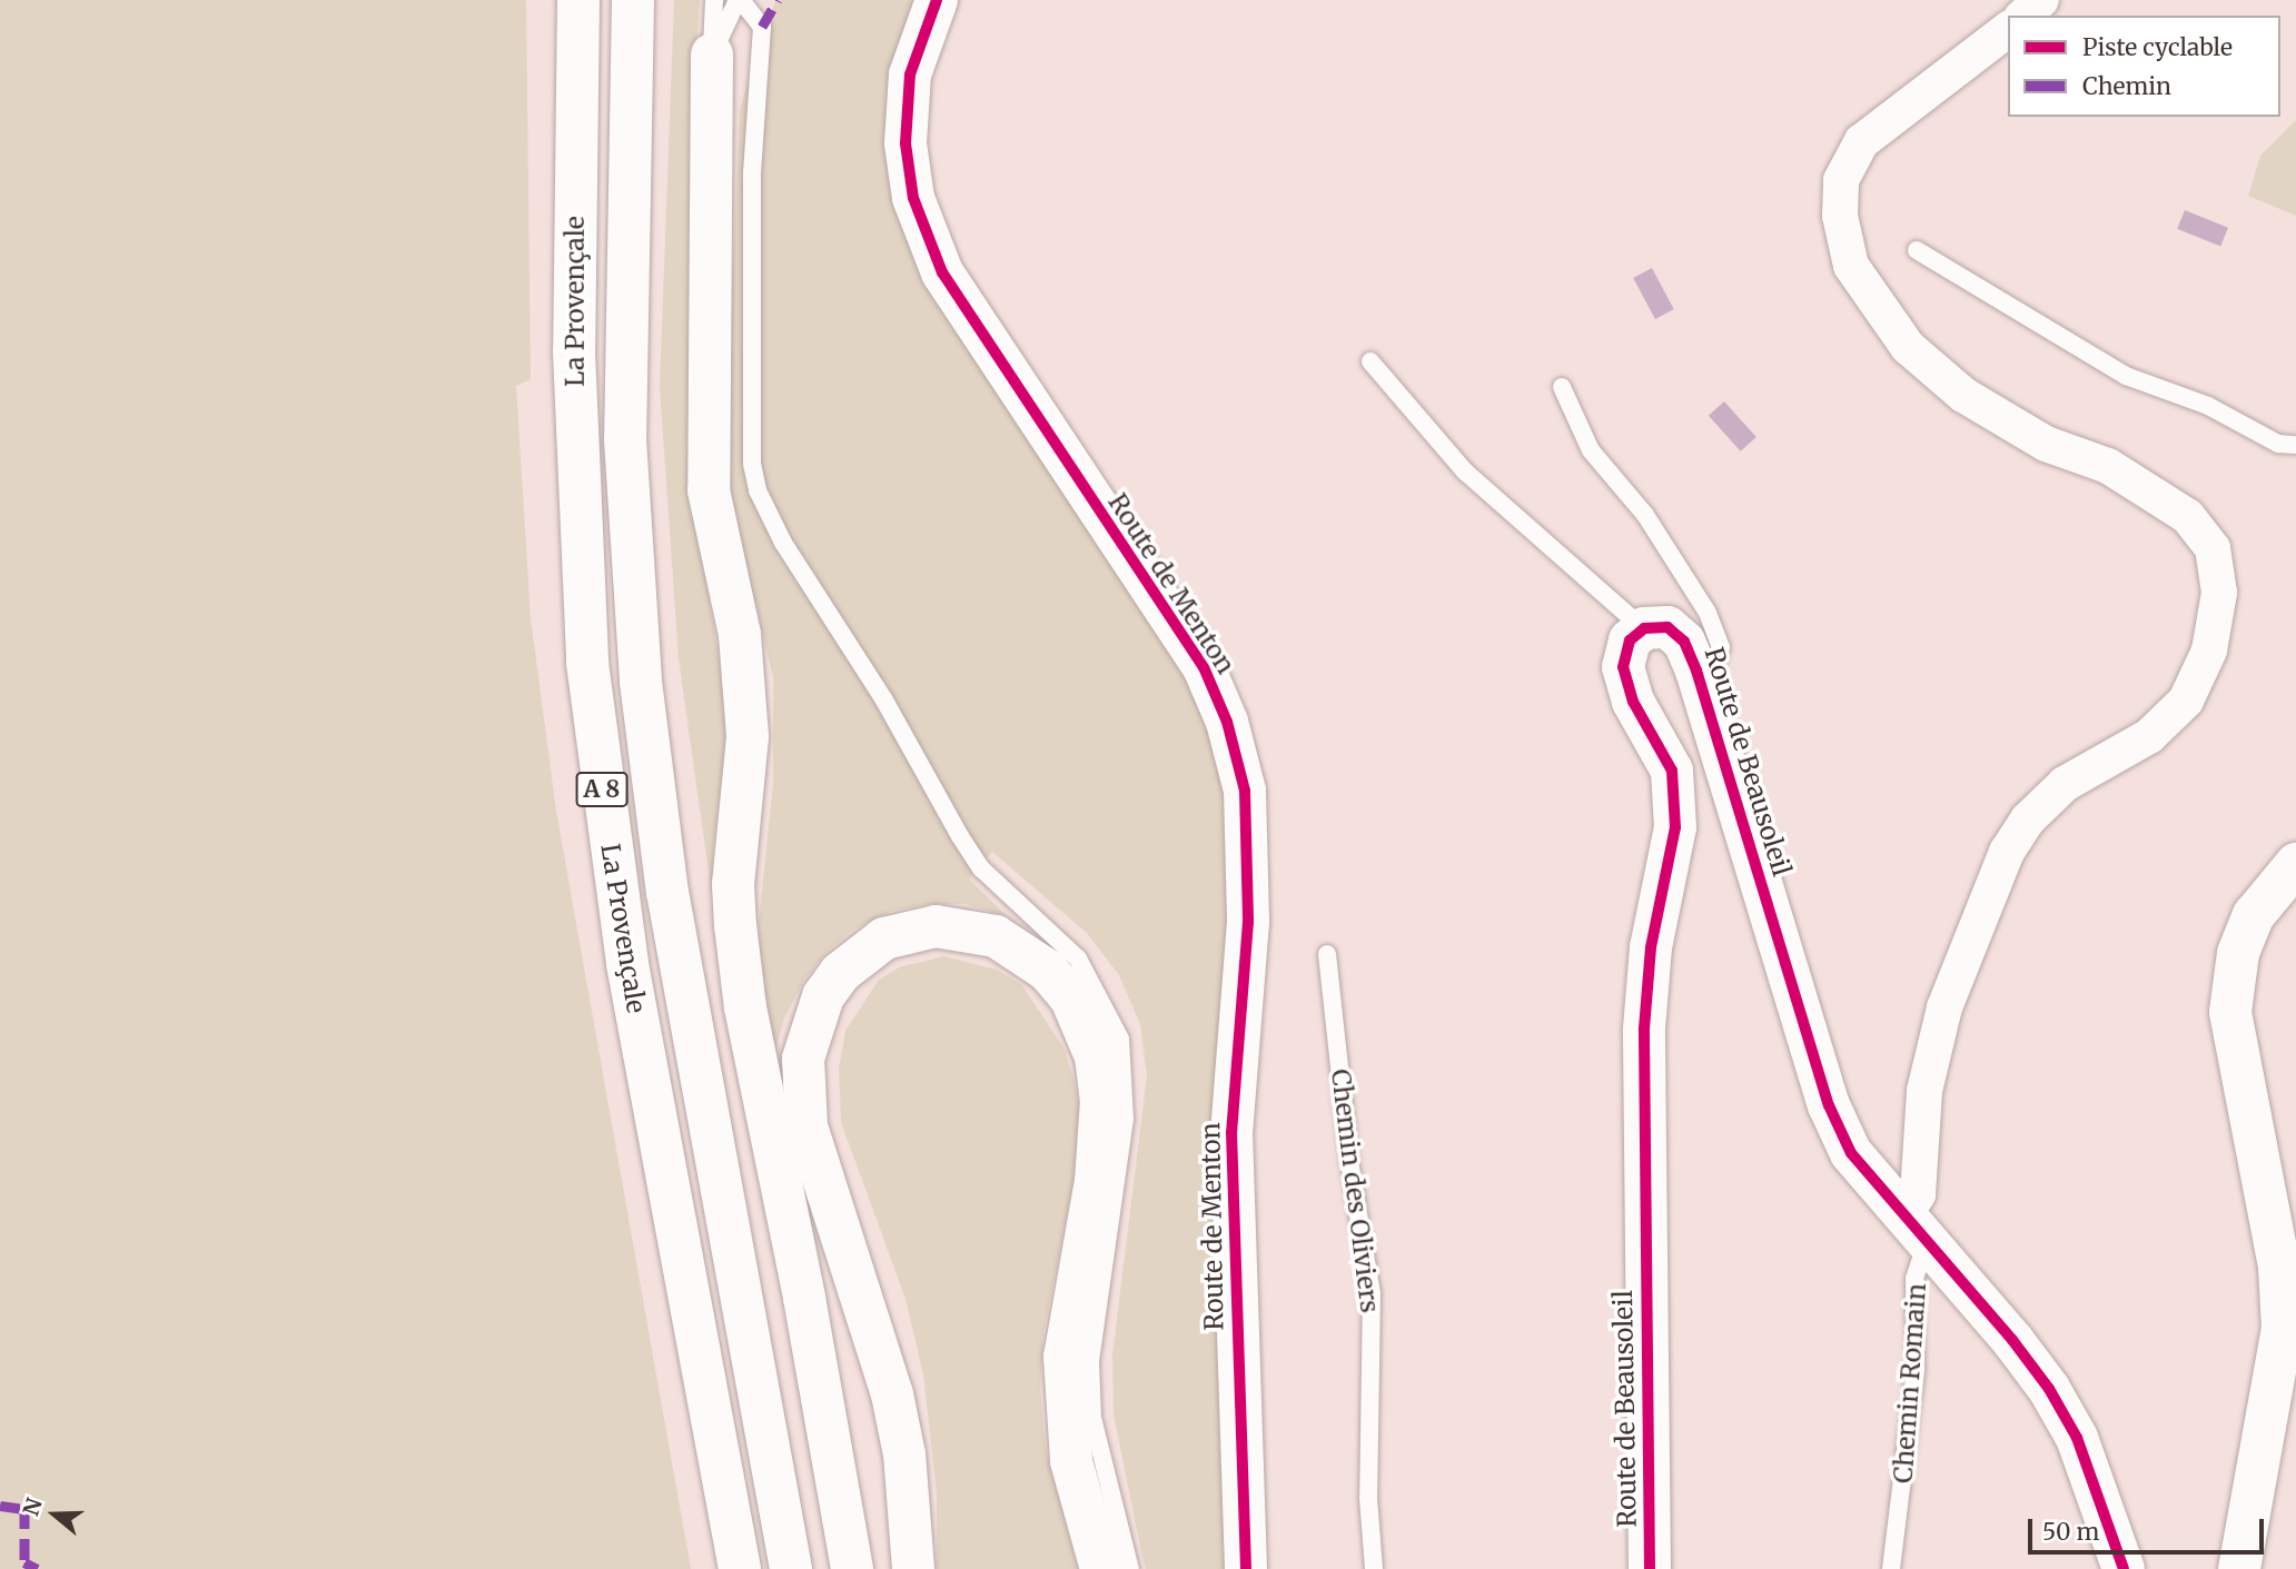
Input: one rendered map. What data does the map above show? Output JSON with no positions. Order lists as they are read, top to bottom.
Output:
{
  "streets": {
    "main road": [
      "La Provençale",
      "Route de Menton",
      "Route de Beausoleil",
      "A 8"
    ],
    "lane": ["Chemin des Oliviers", "Chemin Romain"]
  },
  "crossings": [
    ["Route de Beausoleil", "Chemin Romain"]
  ],
  "legend": ["Piste cyclable", "Chemin"],
  "scale_bar": "50 m",
  "north": "left"
}
